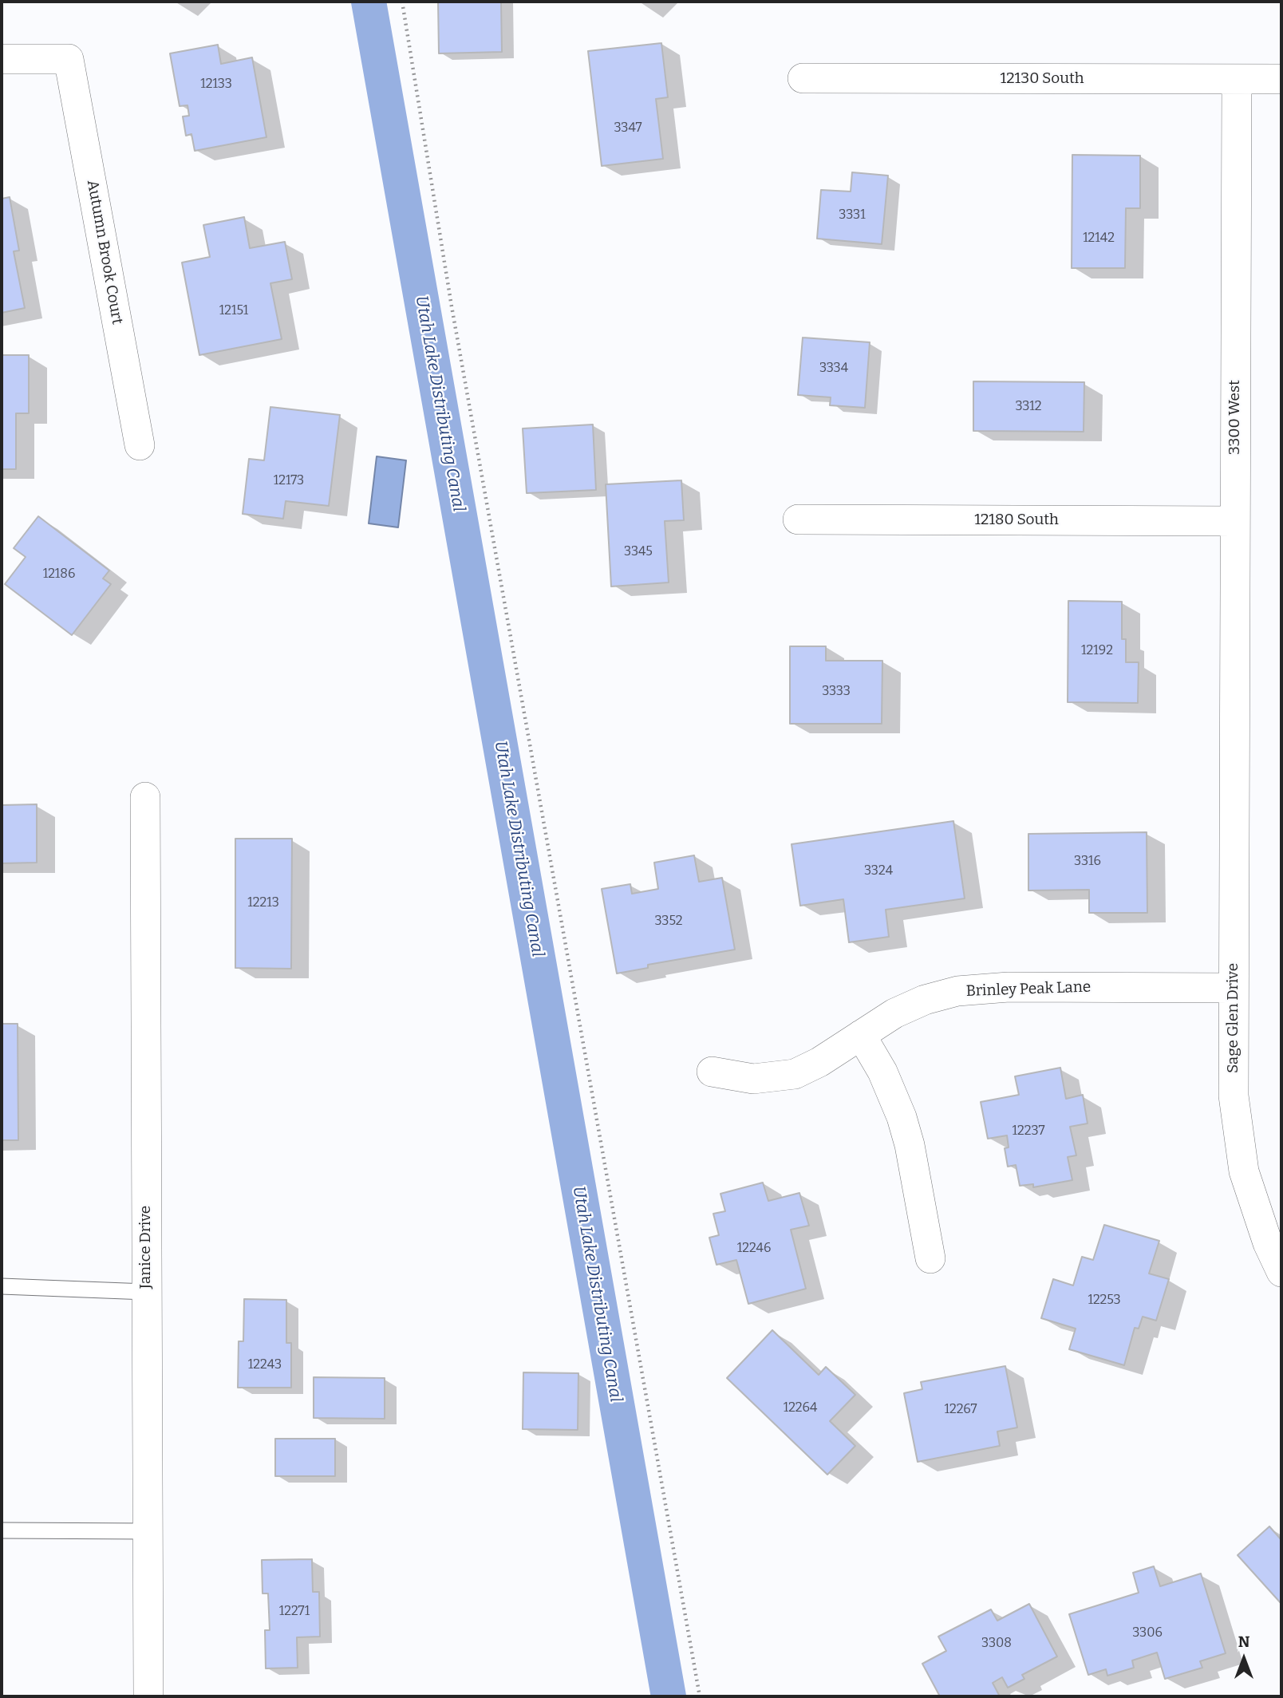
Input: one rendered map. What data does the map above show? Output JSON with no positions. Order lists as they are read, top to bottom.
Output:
{
  "streets": {
    "street": [
      "12130 South",
      "Autumn Brook Court",
      "3300 West",
      "12180 South",
      "Brinley Peak Lane",
      "Sage Glen Drive",
      "Janice Drive"
    ]
  },
  "crossings": [
    ["12130 South", "3300 West"],
    ["3300 West", "12180 South"],
    ["3300 West", "Sage Glen Drive"],
    ["Brinley Peak Lane", "Sage Glen Drive"]
  ],
  "water": ["Utah Lake Distributing Canal"],
  "house_numbers": [
    "12133",
    "3347",
    "3331",
    "12142",
    "12151",
    "3334",
    "3312",
    "12173",
    "3345",
    "12186",
    "12192",
    "3333",
    "3316",
    "3324",
    "12213",
    "3352",
    "12237",
    "12246",
    "12253",
    "12243",
    "12264",
    "12267",
    "12271",
    "3306",
    "3308"
  ],
  "north": "top"
}
